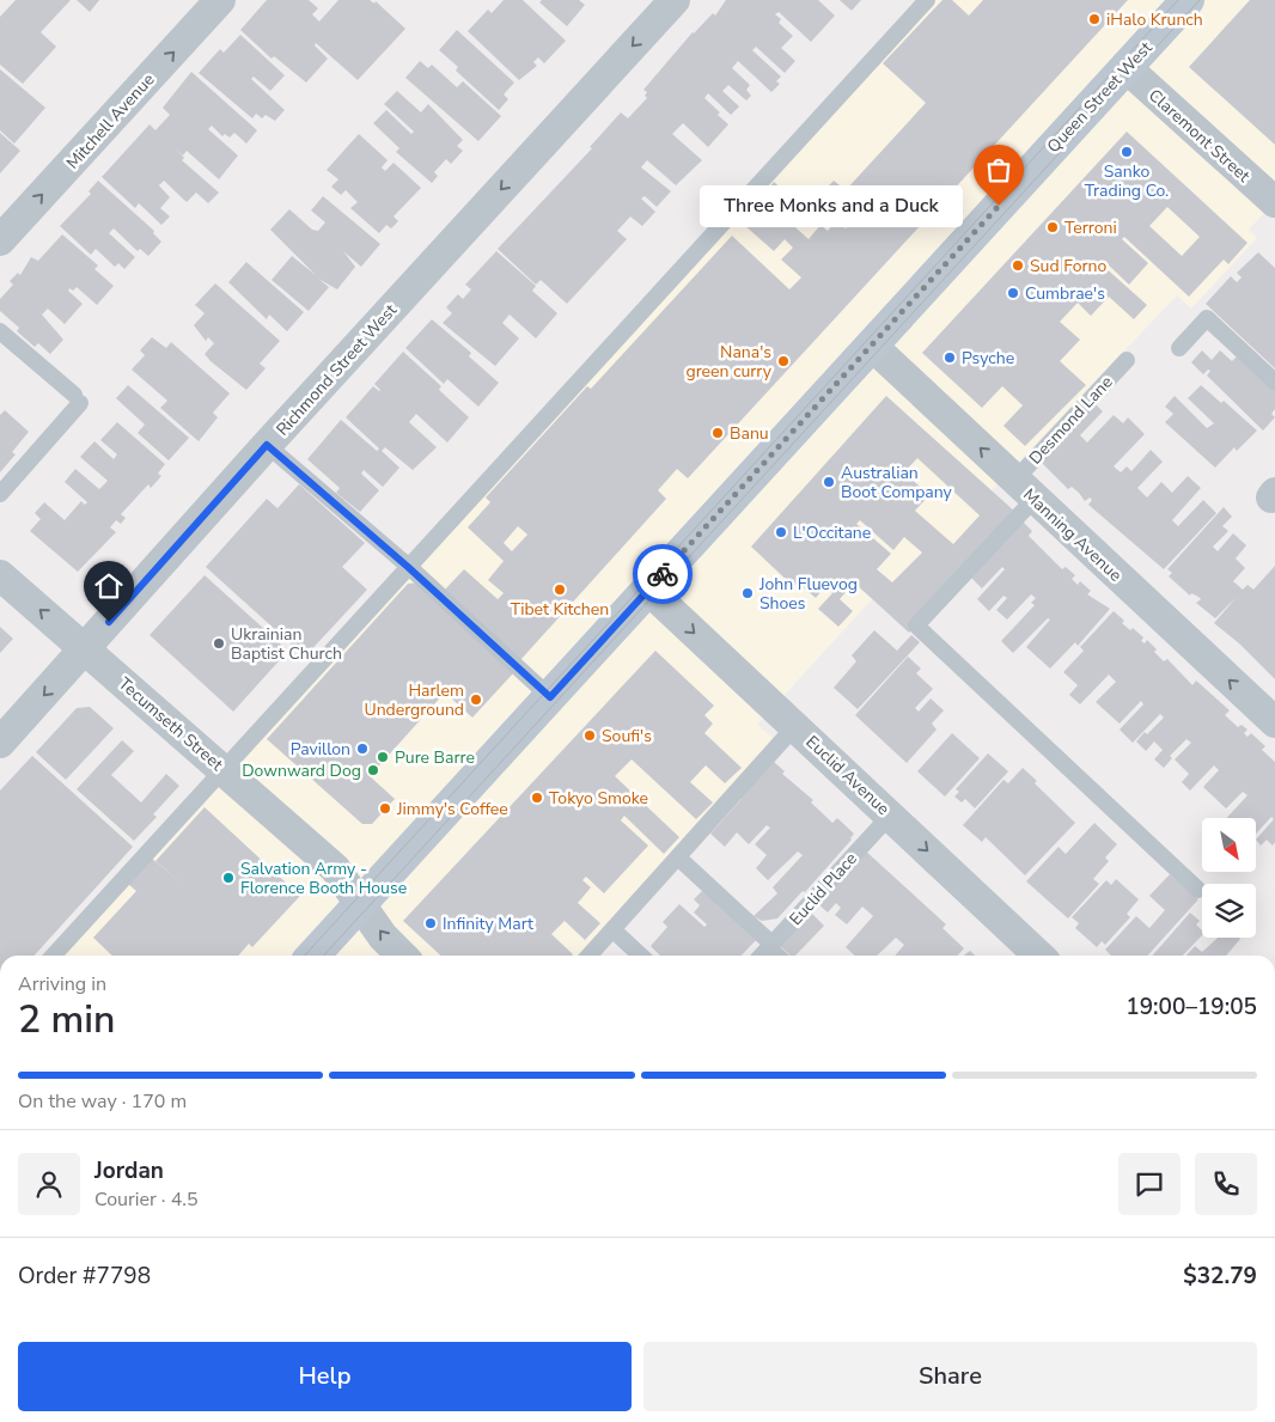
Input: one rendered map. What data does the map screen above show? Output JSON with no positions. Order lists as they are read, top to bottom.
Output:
{
  "streets": {
    "main road": ["Queen Street West"],
    "street": [
      "Mitchell Avenue",
      "Claremont Street",
      "Richmond Street West",
      "Manning Avenue",
      "Tecumseth Street",
      "Euclid Avenue"
    ],
    "lane": ["Desmond Lane", "Euclid Place"]
  },
  "crossings": [
    ["Queen Street West", "Claremont Street"],
    ["Queen Street West", "Manning Avenue"],
    ["Queen Street West", "Tecumseth Street"],
    ["Queen Street West", "Euclid Avenue"],
    ["Richmond Street West", "Tecumseth Street"],
    ["Desmond Lane", "Manning Avenue"],
    ["Euclid Avenue", "Euclid Place"]
  ],
  "one_way": [
    "Mitchell Avenue",
    "Richmond Street West",
    "Manning Avenue",
    "Euclid Avenue"
  ],
  "places": [
    "iHalo Krunch",
    "Sanko Trading Co.",
    "Three Monks and a Duck",
    "Terroni",
    "Sud Forno",
    "Cumbrae's",
    "Psyche",
    "Nana's green curry",
    "Banu",
    "Australian Boot Company",
    "L'Occitane",
    "Tibet Kitchen",
    "John Fluevog Shoes",
    "Ukrainian Baptist Church",
    "Harlem Underground",
    "Soufi's",
    "Pavillon",
    "Pure Barre",
    "Downward Dog",
    "Tokyo Smoke",
    "Jimmy's Coffee",
    "Salvation Army - Florence Booth House",
    "Infinity Mart"
  ],
  "north": "bottom right",
  "page": {
    "bubble": "Three Monks and a Duck",
    "heading": ["2 min", "Arriving in", "19:00–19:05"],
    "panel": [
      "Jordan",
      "Courier · 4.5",
      "Order #7798",
      "$32.79"
    ],
    "bar": "On the way · 170 m",
    "buttons": ["Help", "Share"]
  }
}
